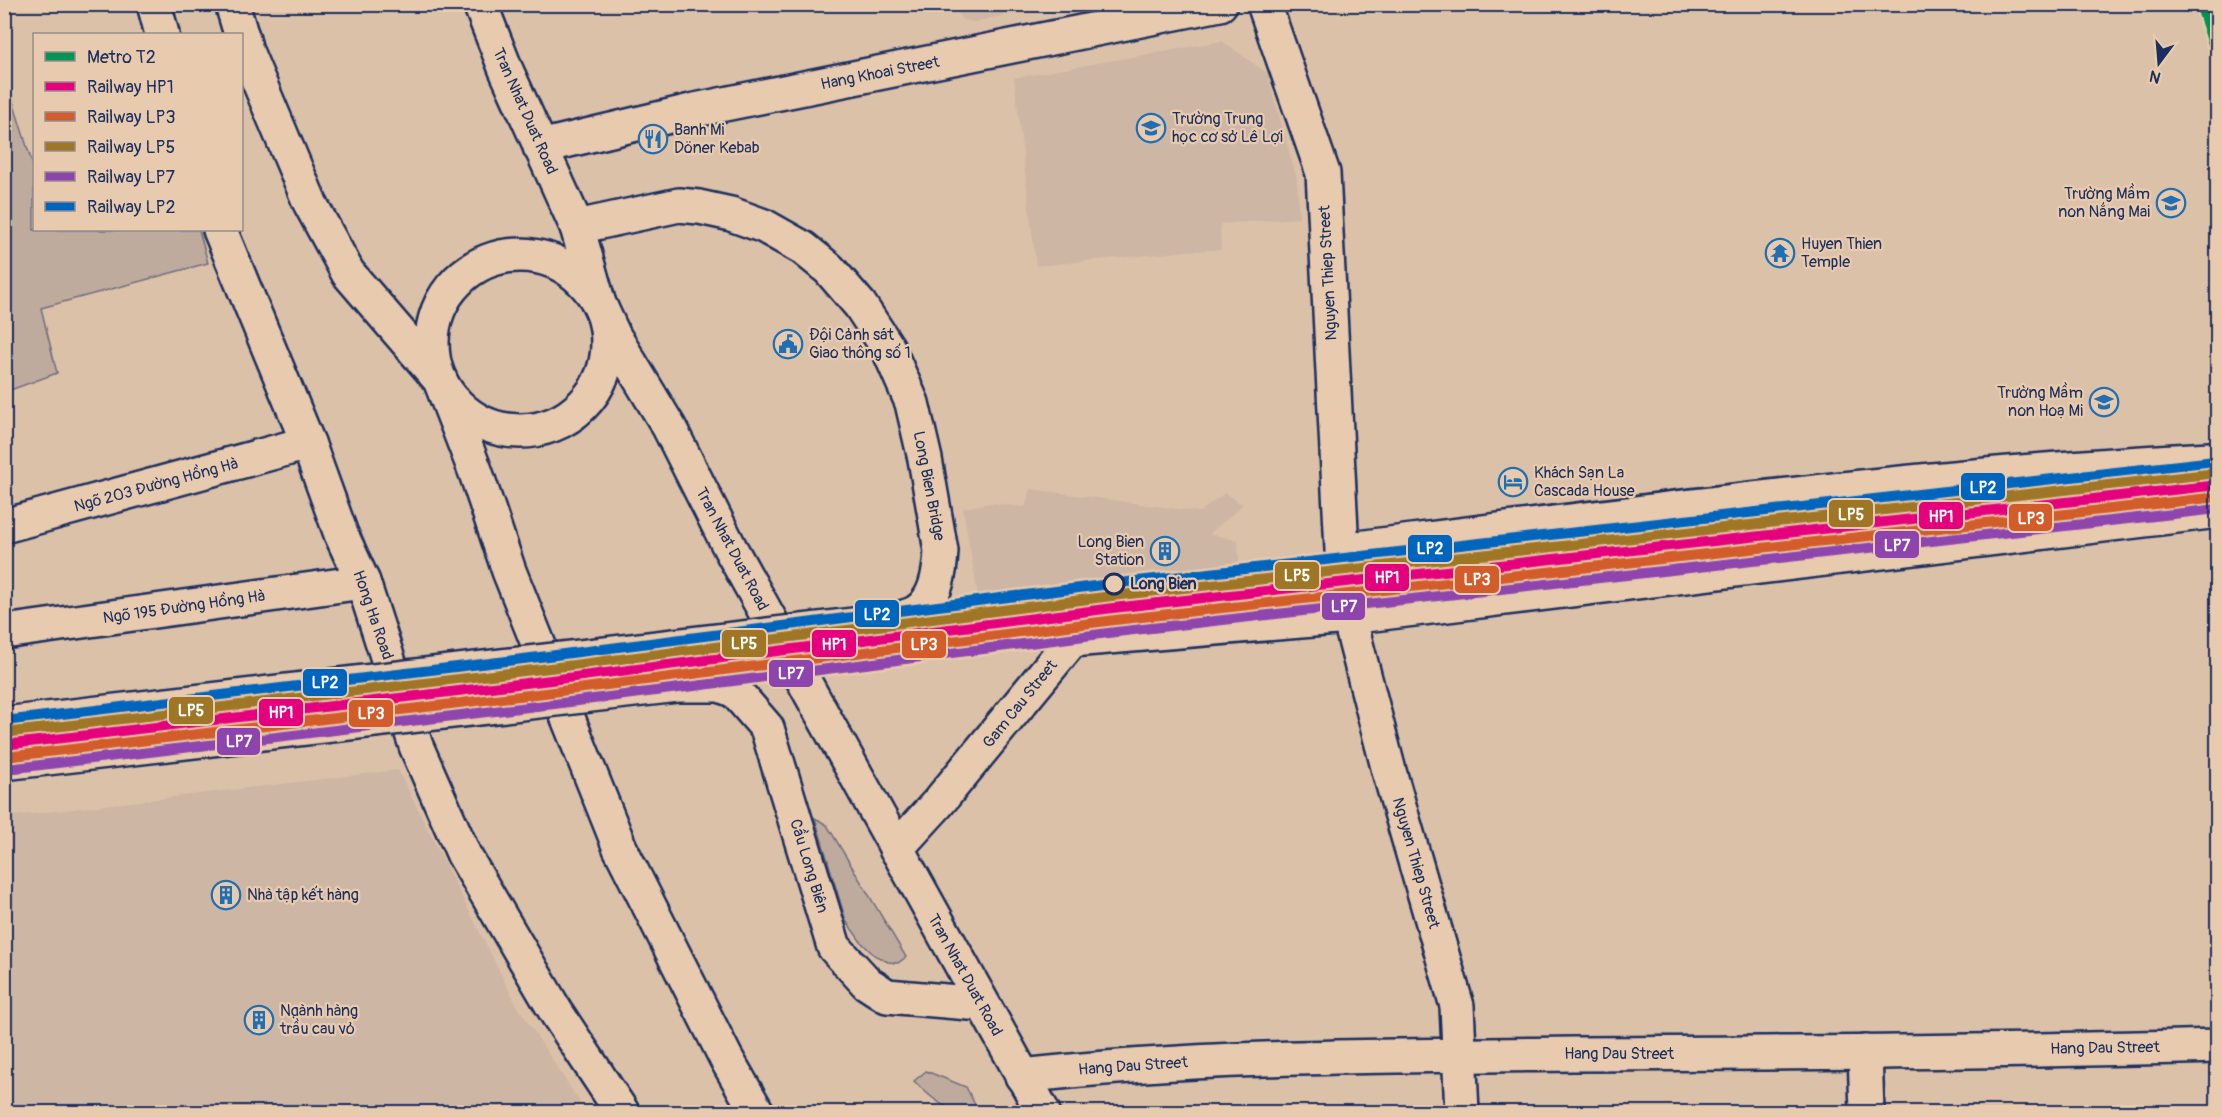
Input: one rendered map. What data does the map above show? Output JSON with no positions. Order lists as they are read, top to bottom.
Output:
{
  "streets": {
    "street": [
      "Hang Khoai Street",
      "Tran Nhat Duat Road",
      "Nguyen Thiep Street",
      "Ngõ 203 Đường Hồng Hà",
      "Long Bien Bridge",
      "Ngõ 195 Đường Hồng Hà",
      "Hong Ha Road",
      "Gam Cau Street",
      "Cầu Long Biên",
      "Hang Dau Street"
    ]
  },
  "crossings": [
    ["Hang Khoai Street", "Tran Nhat Duat Road"],
    ["Tran Nhat Duat Road", "Long Bien Bridge"],
    ["Tran Nhat Duat Road", "Gam Cau Street"],
    ["Tran Nhat Duat Road", "Cầu Long Biên"],
    ["Tran Nhat Duat Road", "Hang Dau Street"],
    ["Nguyen Thiep Street", "Gam Cau Street"],
    ["Nguyen Thiep Street", "Hang Dau Street"],
    ["Ngõ 203 Đường Hồng Hà", "Hong Ha Road"],
    ["Ngõ 195 Đường Hồng Hà", "Hong Ha Road"]
  ],
  "places": {
    "school or university": ["Trường Trung học cơ sở Lê Lợi", "Trường Mầm non Nắng Mai", "Trường Mầm non Hoạ Mi"],
    "restaurant": ["Banh Mi Döner Kebab"],
    "temple": ["Huyen Thien Temple"],
    "public building": ["Đội Cảnh sát Giao thông số 1"],
    "hotel": ["Khách Sạn La Cascada House"],
    "building": ["Long Bien Station", "Nhà tập kết hàng", "Ngành hàng trầu cau vỏ"],
    "other": ["Long Bien"]
  },
  "lines": [
    "metro line T2",
    "rail line LP2",
    "rail line LP5",
    "rail line HP1",
    "rail line LP3",
    "rail line LP7"
  ],
  "legend": [
    "Metro T2",
    "Railway HP1",
    "Railway LP3",
    "Railway LP5",
    "Railway LP7",
    "Railway LP2"
  ],
  "north": "bottom"
}
